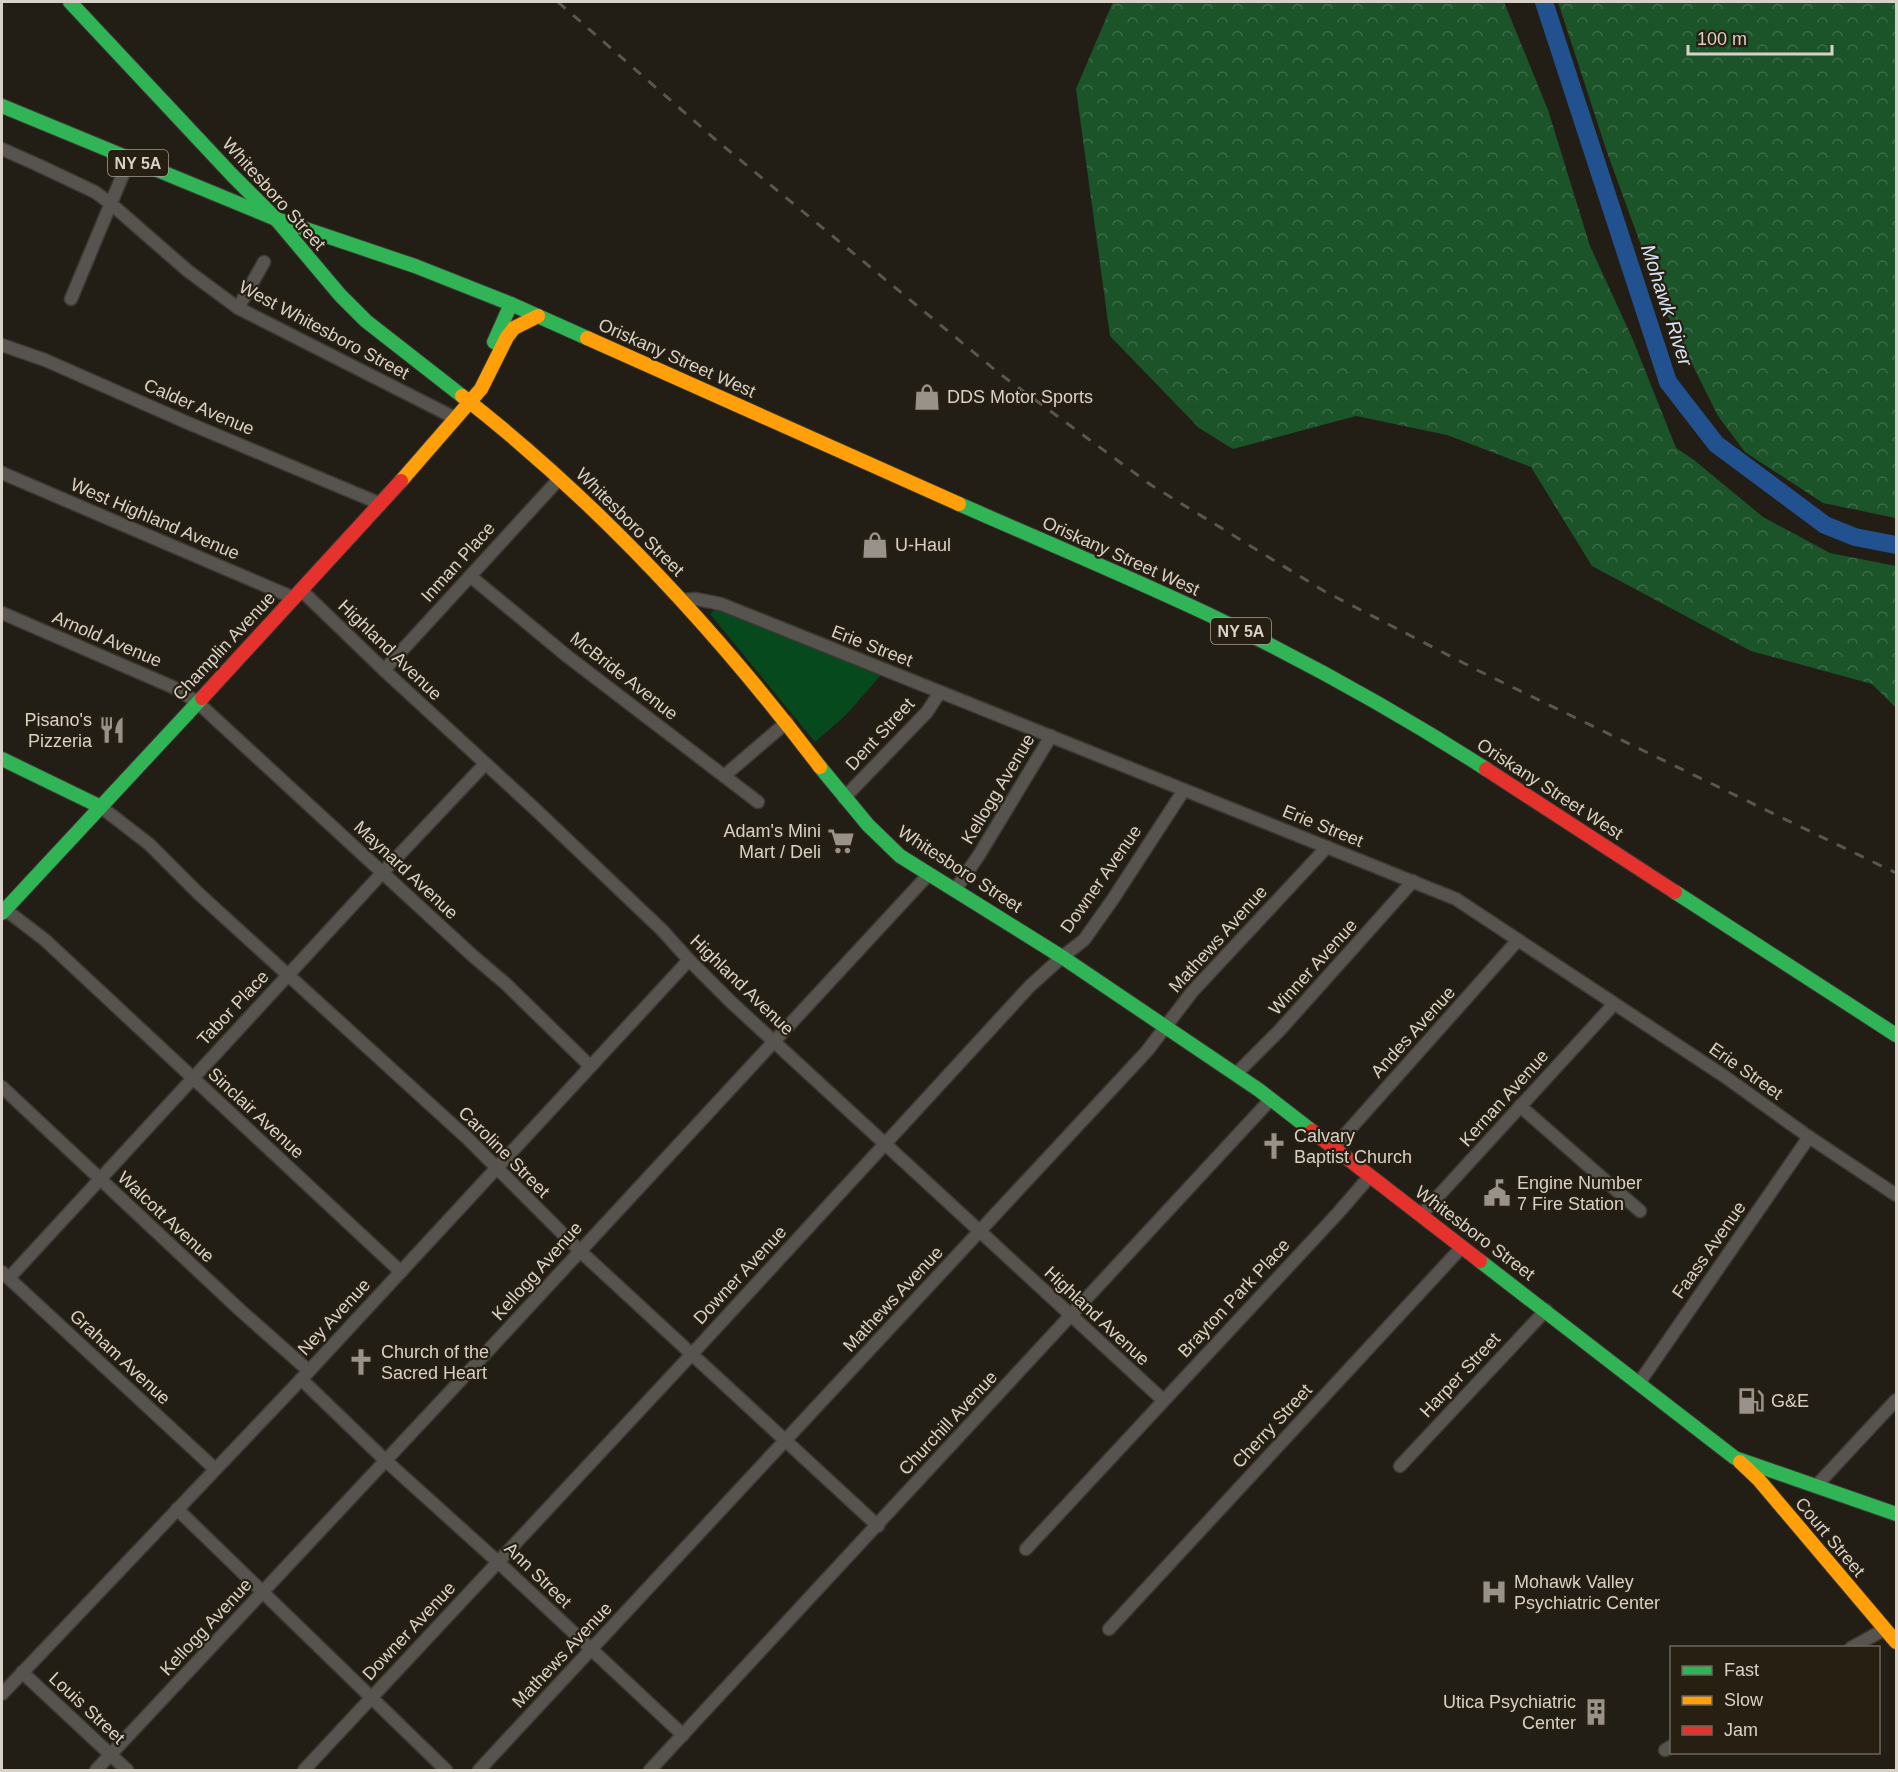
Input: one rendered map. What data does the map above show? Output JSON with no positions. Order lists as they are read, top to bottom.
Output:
{
  "streets": {
    "street": [
      "NY 5A",
      "Whitesboro Street",
      "West Whitesboro Street",
      "Oriskany Street West",
      "Calder Avenue",
      "West Highland Avenue",
      "Inman Place",
      "Arnold Avenue",
      "Champlin Avenue",
      "Erie Street",
      "Highland Avenue",
      "McBride Avenue",
      "Dent Street",
      "Kellogg Avenue",
      "Maynard Avenue",
      "Downer Avenue",
      "Mathews Avenue",
      "Winner Avenue",
      "Tabor Place",
      "Andes Avenue",
      "Kernan Avenue",
      "Sinclair Avenue",
      "Caroline Street",
      "Walcott Avenue",
      "Faass Avenue",
      "Brayton Park Place",
      "Ney Avenue",
      "Graham Avenue",
      "Harper Street",
      "Churchill Avenue",
      "Cherry Street",
      "Court Street",
      "Ann Street",
      "Louis Street"
    ]
  },
  "crossings": [
    ["NY 5A", "Whitesboro Street"],
    ["NY 5A", "Oriskany Street West"],
    ["Whitesboro Street", "Oriskany Street West"],
    ["Whitesboro Street", "Inman Place"],
    ["Whitesboro Street", "Champlin Avenue"],
    ["Whitesboro Street", "Erie Street"],
    ["Whitesboro Street", "Dent Street"],
    ["Whitesboro Street", "Kellogg Avenue"],
    ["Whitesboro Street", "Downer Avenue"],
    ["Whitesboro Street", "Mathews Avenue"],
    ["Whitesboro Street", "Winner Avenue"],
    ["Whitesboro Street", "Andes Avenue"],
    ["Whitesboro Street", "Kernan Avenue"],
    ["Whitesboro Street", "Faass Avenue"],
    ["Whitesboro Street", "Brayton Park Place"],
    ["Whitesboro Street", "Harper Street"],
    ["Whitesboro Street", "Churchill Avenue"],
    ["Whitesboro Street", "Cherry Street"],
    ["Whitesboro Street", "Court Street"],
    ["West Whitesboro Street", "Champlin Avenue"],
    ["Oriskany Street West", "Champlin Avenue"],
    ["Calder Avenue", "Champlin Avenue"],
    ["West Highland Avenue", "Champlin Avenue"],
    ["West Highland Avenue", "Highland Avenue"],
    ["Inman Place", "Highland Avenue"],
    ["Inman Place", "McBride Avenue"],
    ["Arnold Avenue", "Champlin Avenue"],
    ["Arnold Avenue", "Maynard Avenue"],
    ["Champlin Avenue", "Highland Avenue"],
    ["Champlin Avenue", "Maynard Avenue"],
    ["Champlin Avenue", "Sinclair Avenue"],
    ["Champlin Avenue", "Caroline Street"],
    ["Erie Street", "Dent Street"],
    ["Erie Street", "Kellogg Avenue"],
    ["Erie Street", "Downer Avenue"],
    ["Erie Street", "Mathews Avenue"],
    ["Erie Street", "Winner Avenue"],
    ["Erie Street", "Andes Avenue"],
    ["Erie Street", "Kernan Avenue"],
    ["Erie Street", "Faass Avenue"],
    ["Highland Avenue", "Kellogg Avenue"],
    ["Highland Avenue", "Downer Avenue"],
    ["Highland Avenue", "Mathews Avenue"],
    ["Highland Avenue", "Tabor Place"],
    ["Highland Avenue", "Brayton Park Place"],
    ["Highland Avenue", "Ney Avenue"],
    ["Highland Avenue", "Churchill Avenue"],
    ["Kellogg Avenue", "Caroline Street"],
    ["Kellogg Avenue", "Ann Street"],
    ["Kellogg Avenue", "Louis Street"],
    ["Maynard Avenue", "Tabor Place"],
    ["Maynard Avenue", "Ney Avenue"],
    ["Downer Avenue", "Caroline Street"],
    ["Downer Avenue", "Ann Street"],
    ["Mathews Avenue", "Caroline Street"],
    ["Mathews Avenue", "Ann Street"],
    ["Tabor Place", "Sinclair Avenue"],
    ["Tabor Place", "Caroline Street"],
    ["Tabor Place", "Walcott Avenue"],
    ["Tabor Place", "Graham Avenue"],
    ["Sinclair Avenue", "Ney Avenue"],
    ["Caroline Street", "Ney Avenue"],
    ["Caroline Street", "Churchill Avenue"],
    ["Walcott Avenue", "Ney Avenue"],
    ["Walcott Avenue", "Ann Street"],
    ["Ney Avenue", "Graham Avenue"],
    ["Ney Avenue", "Louis Street"],
    ["Churchill Avenue", "Ann Street"]
  ],
  "water": ["Mohawk River"],
  "places": {
    "shop": ["DDS Motor Sports", "U-Haul"],
    "restaurant": ["Pisano's Pizzeria"],
    "supermarket": ["Adam's Mini Mart / Deli"],
    "church": ["Calvary Baptist Church", "Church of the Sacred Heart"],
    "public building": ["Engine Number 7 Fire Station"],
    "fuel station": ["G&E"],
    "hospital": ["Mohawk Valley Psychiatric Center"],
    "building": ["Utica Psychiatric Center"]
  },
  "legend": ["Fast", "Slow", "Jam"],
  "scale_bar": "100 m"
}
